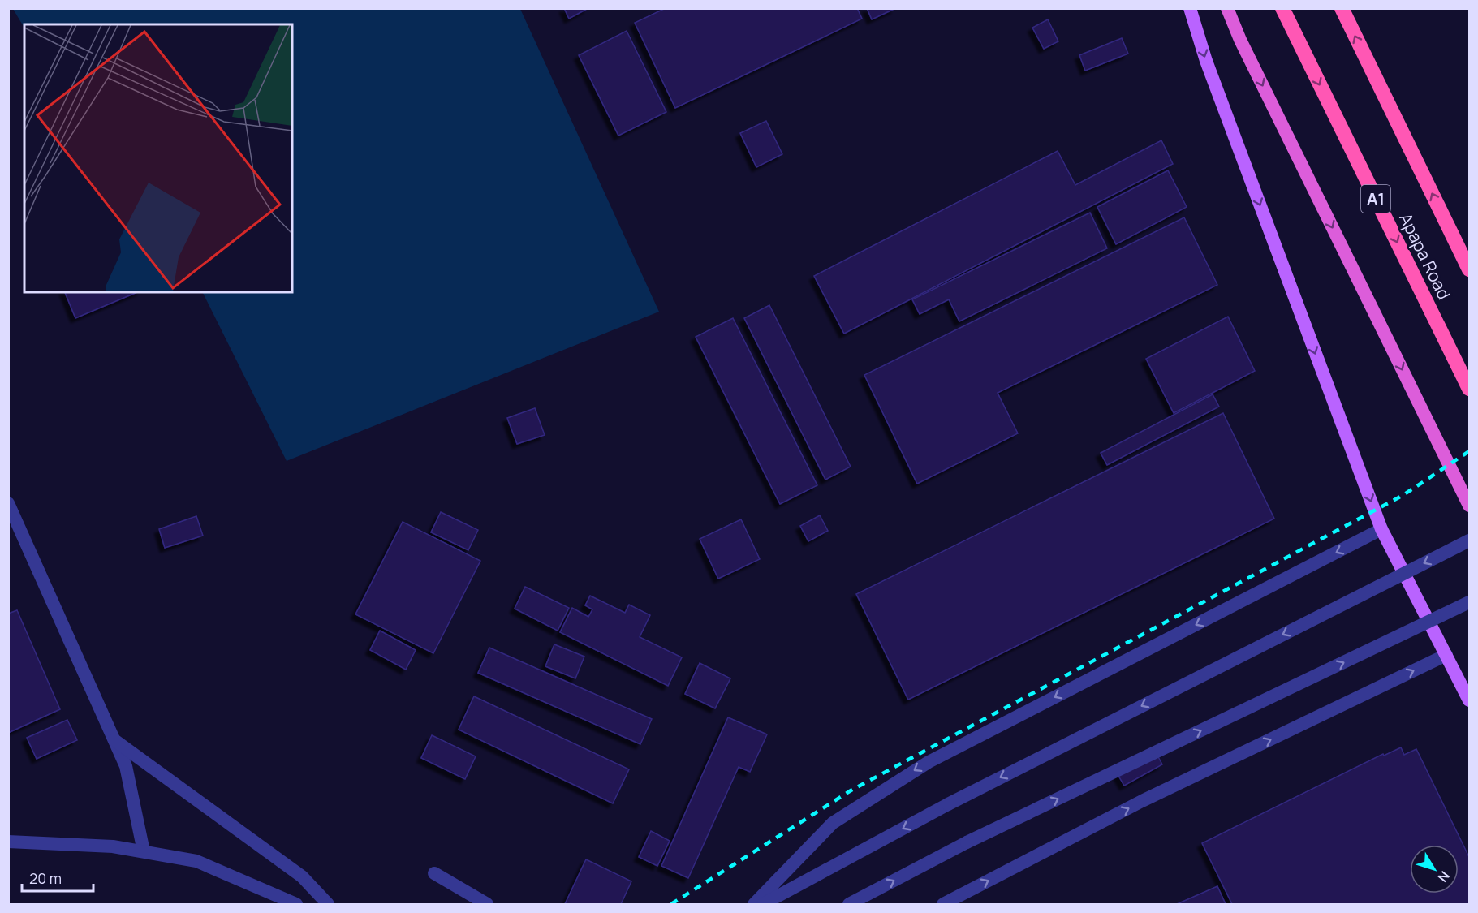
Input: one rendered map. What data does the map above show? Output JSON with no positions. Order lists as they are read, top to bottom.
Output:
{
  "streets": {
    "highway": ["A1", "Apapa Road"]
  },
  "scale_bar": "20 m",
  "north": "bottom right"
}
